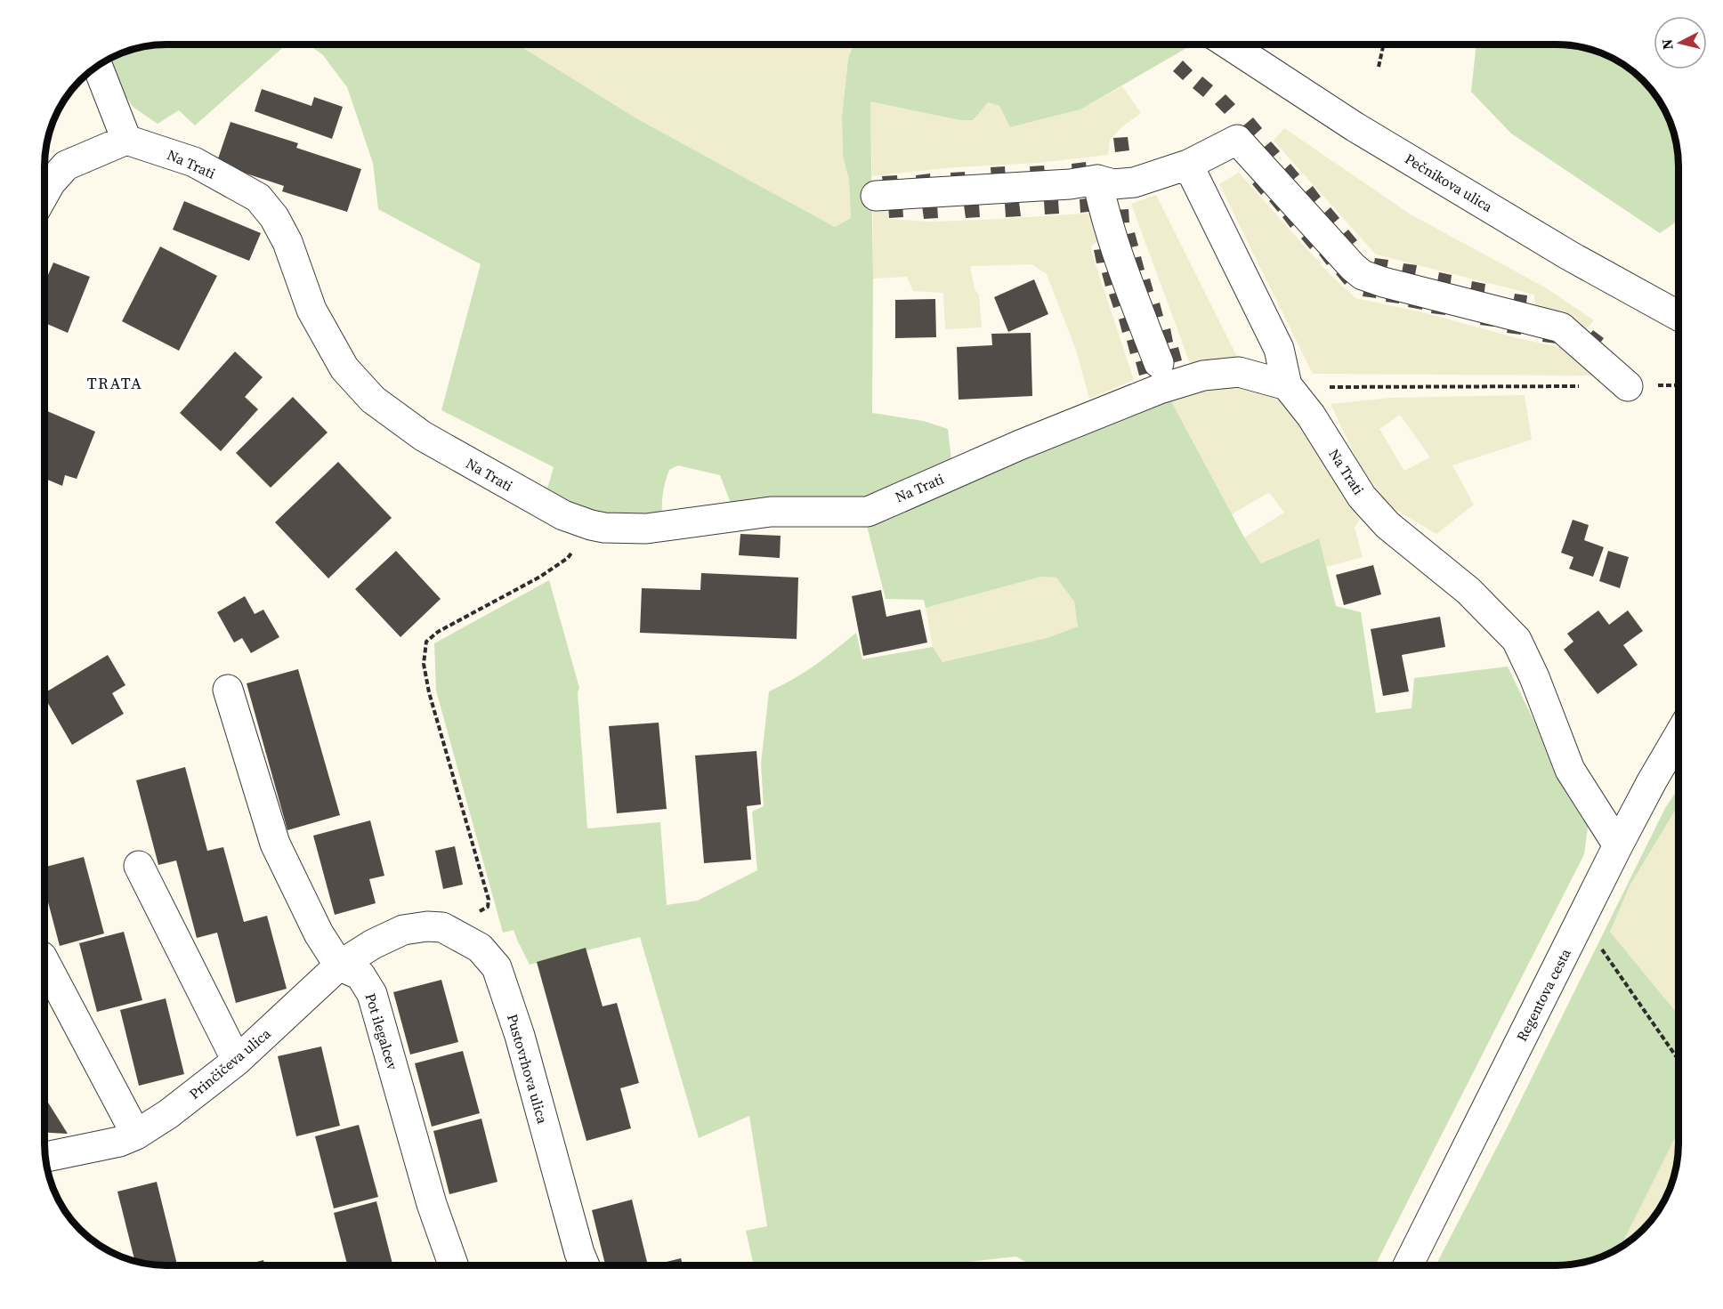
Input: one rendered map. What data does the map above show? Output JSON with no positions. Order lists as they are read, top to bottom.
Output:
{
  "streets": {
    "street": [
      "Na Trati",
      "Pečnikova ulica",
      "Regentova cesta",
      "Pot ilegalcev",
      "Prinčičeva ulica",
      "Pustovrhova ulica"
    ]
  },
  "crossings": [
    ["Na Trati", "Regentova cesta"],
    ["Pot ilegalcev", "Prinčičeva ulica"],
    ["Prinčičeva ulica", "Pustovrhova ulica"]
  ],
  "districts": ["TRATA"],
  "north": "left"
}
